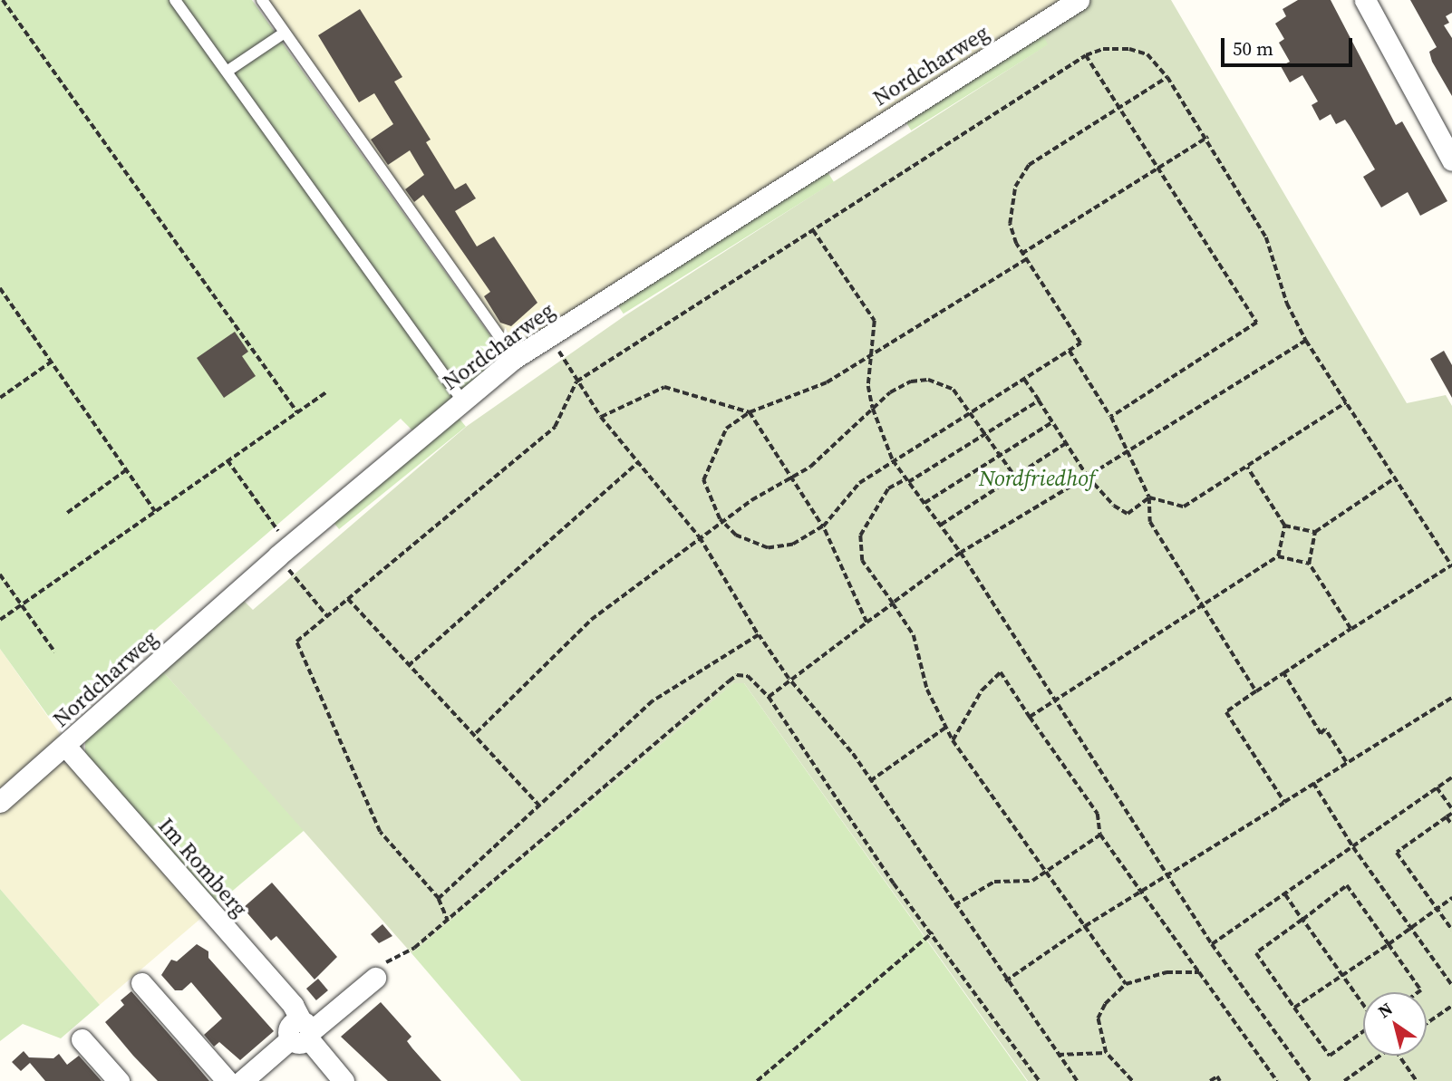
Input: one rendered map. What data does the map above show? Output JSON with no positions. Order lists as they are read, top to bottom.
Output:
{
  "streets": {
    "street": ["Nordcharweg", "Im Romberg"]
  },
  "crossings": [
    ["Nordcharweg", "Im Romberg"]
  ],
  "parks": ["Nordfriedhof"],
  "scale_bar": "50 m",
  "north": "top left"
}
